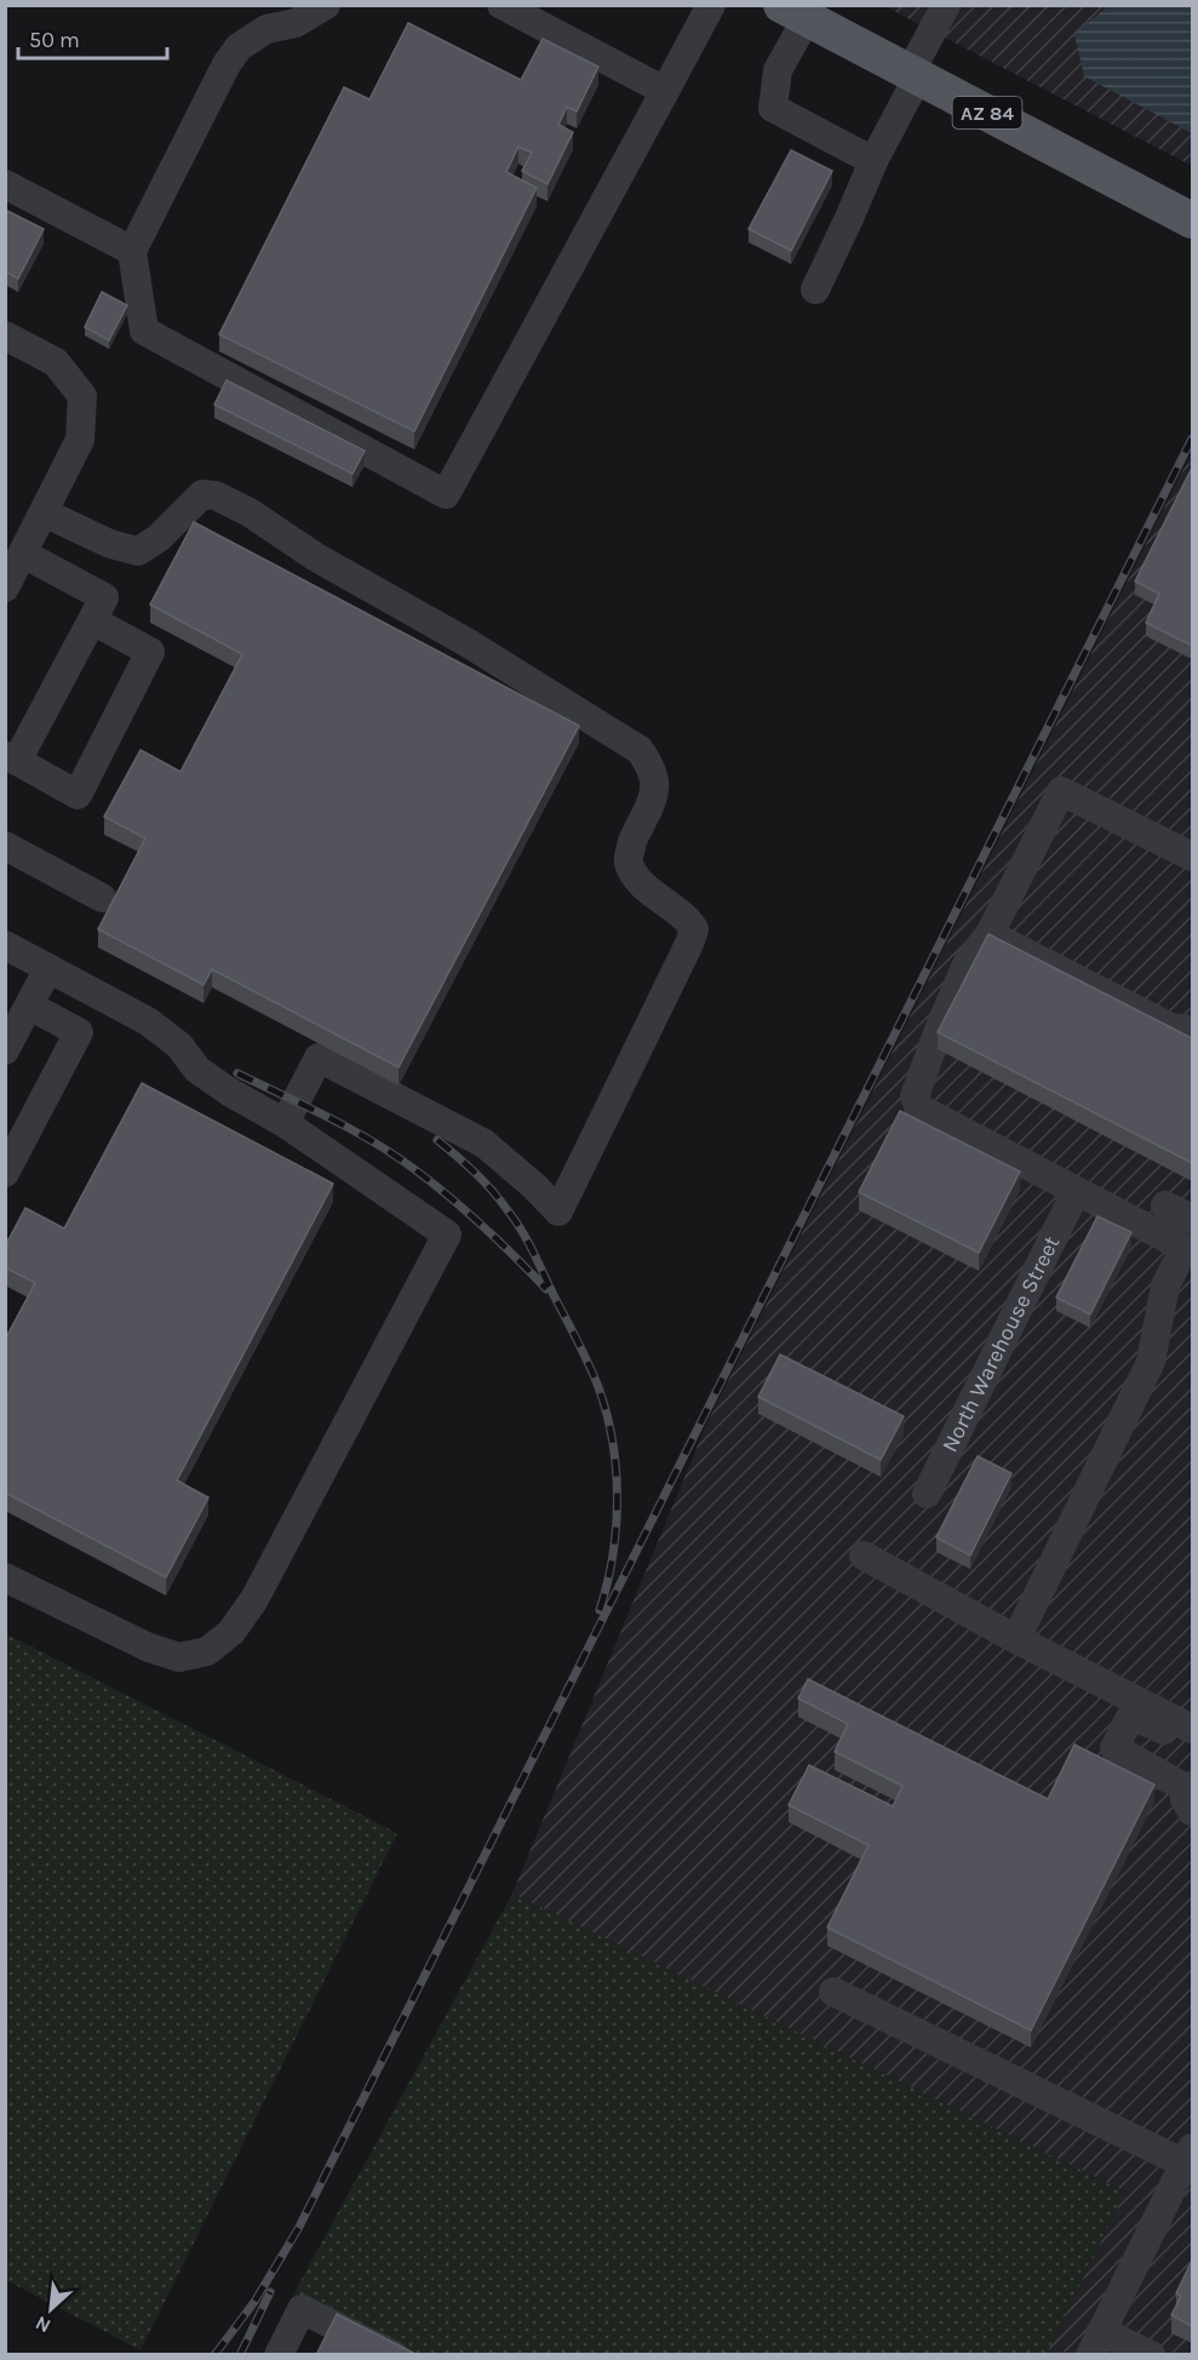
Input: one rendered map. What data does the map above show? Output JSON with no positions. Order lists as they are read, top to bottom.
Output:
{
  "streets": {
    "main road": ["AZ 84"],
    "street": ["North Warehouse Street"]
  },
  "scale_bar": "50 m",
  "north": "bottom left"
}
